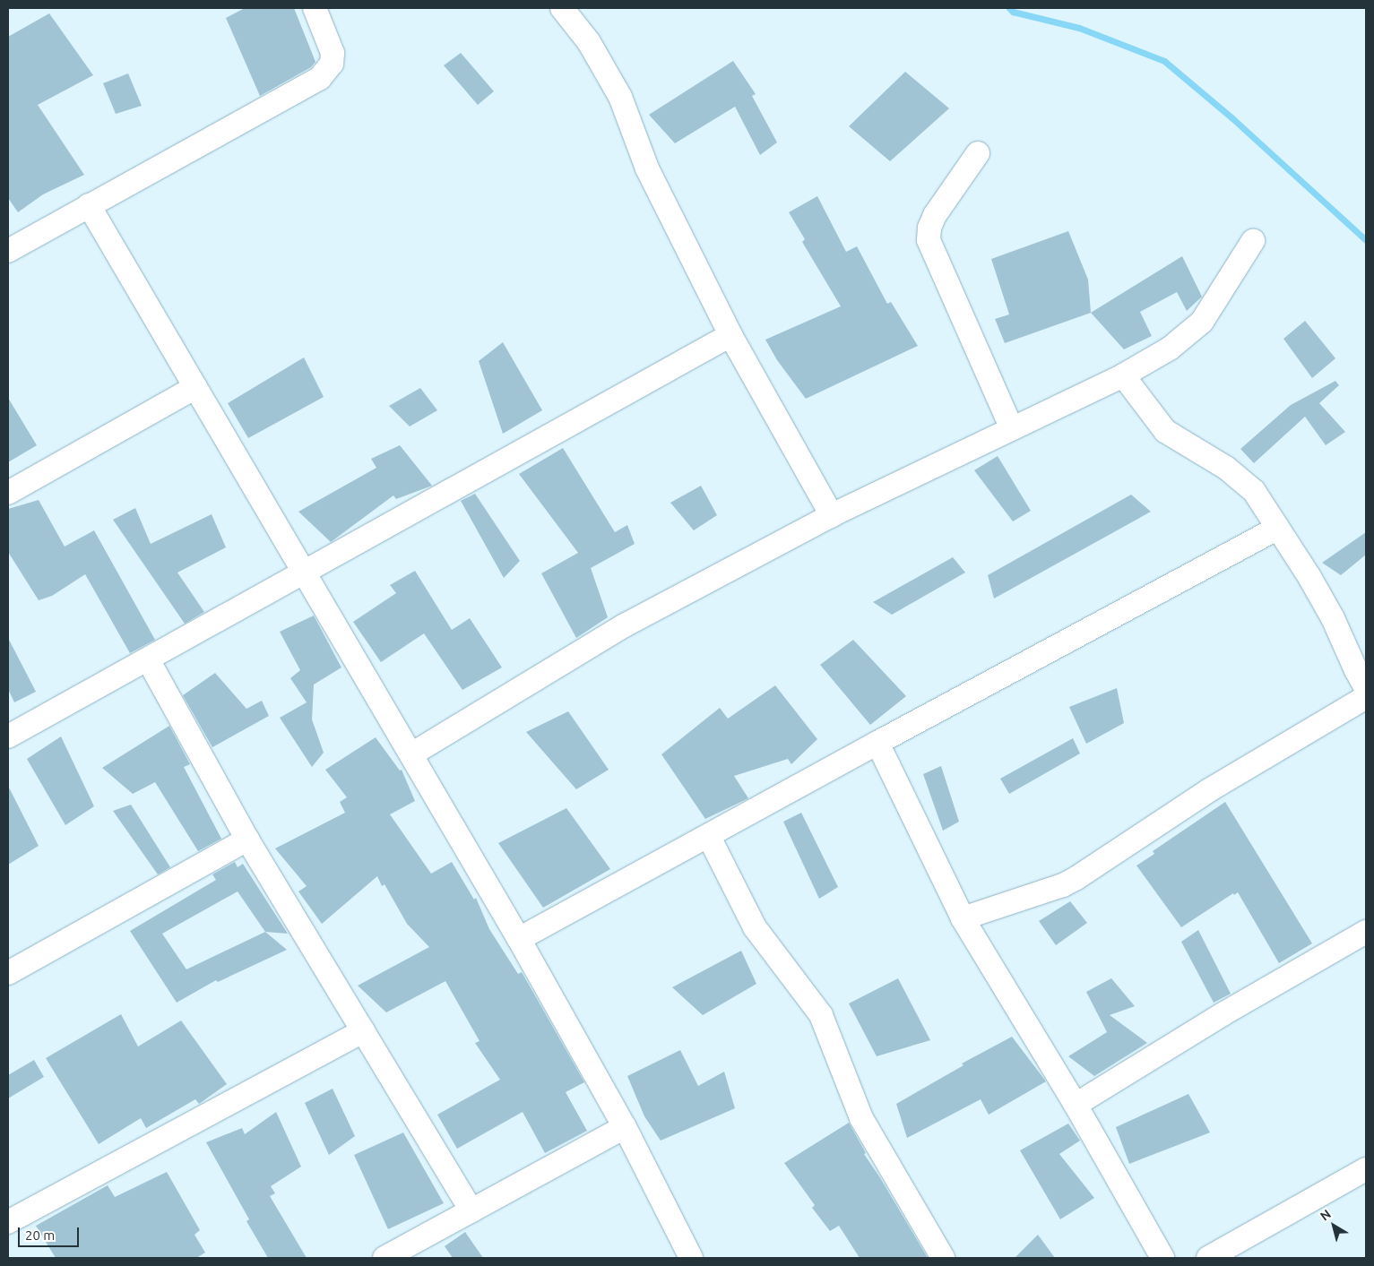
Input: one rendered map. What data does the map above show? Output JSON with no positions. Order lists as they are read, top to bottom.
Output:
{
  "scale_bar": "20 m",
  "north": "top left"
}
